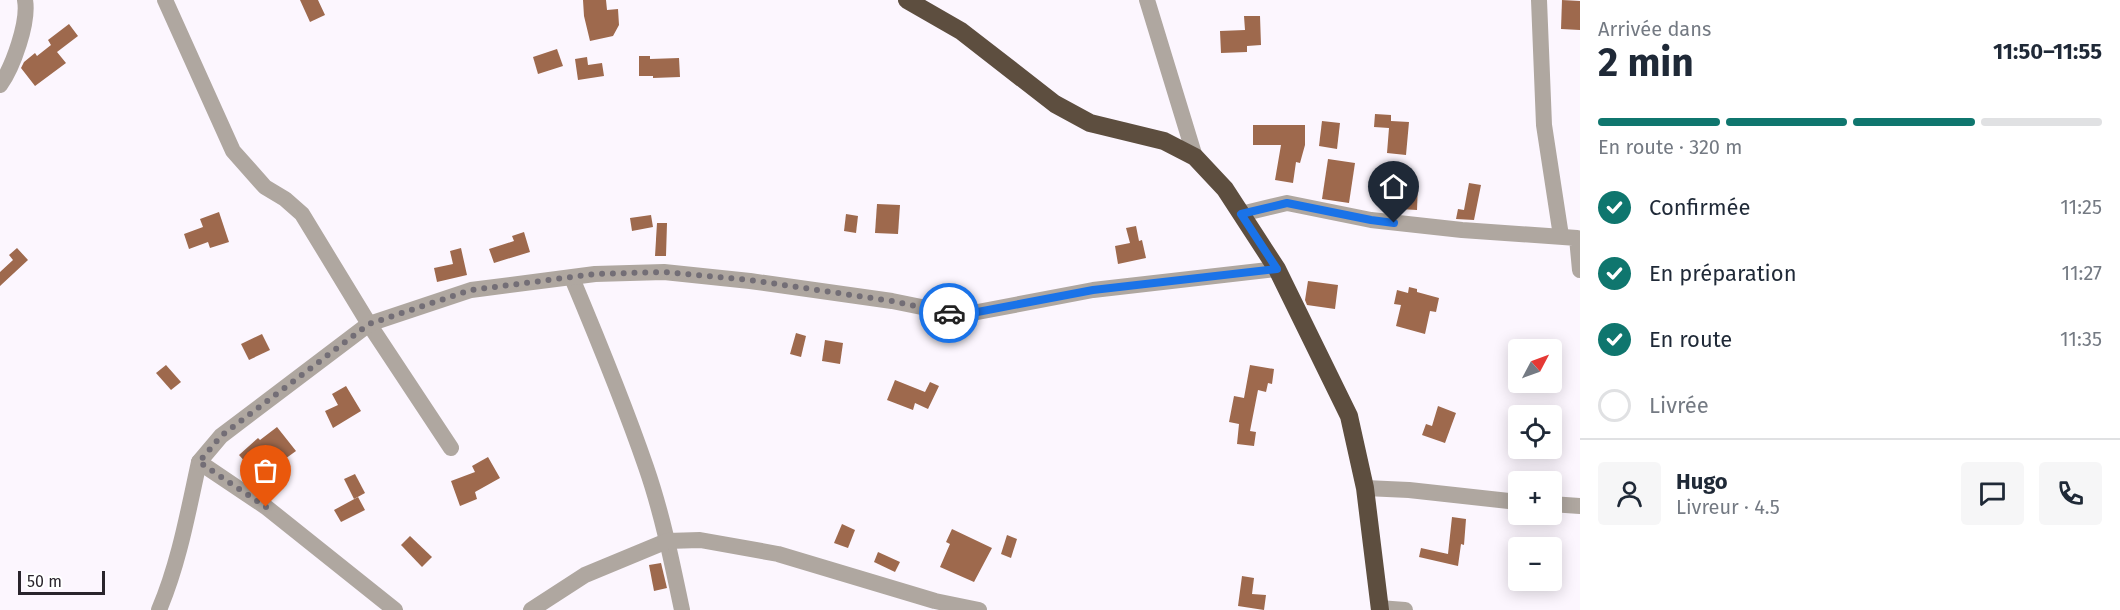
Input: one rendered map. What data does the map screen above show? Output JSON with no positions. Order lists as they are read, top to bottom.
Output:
{
  "scale_bar": "50 m",
  "north": "top right",
  "page": {
    "heading": ["2 min", "Arrivée dans", "11:50–11:55"],
    "panel": ["Hugo", "Livreur · 4.5"],
    "bar": "En route · 320 m",
    "list": [
      ["Confirmée", "11:25"],
      ["En préparation", "11:27"],
      ["En route", "11:35"],
      "Livrée"
    ],
    "map_buttons": ["+", "−"],
    "scale": "50 m"
  }
}
